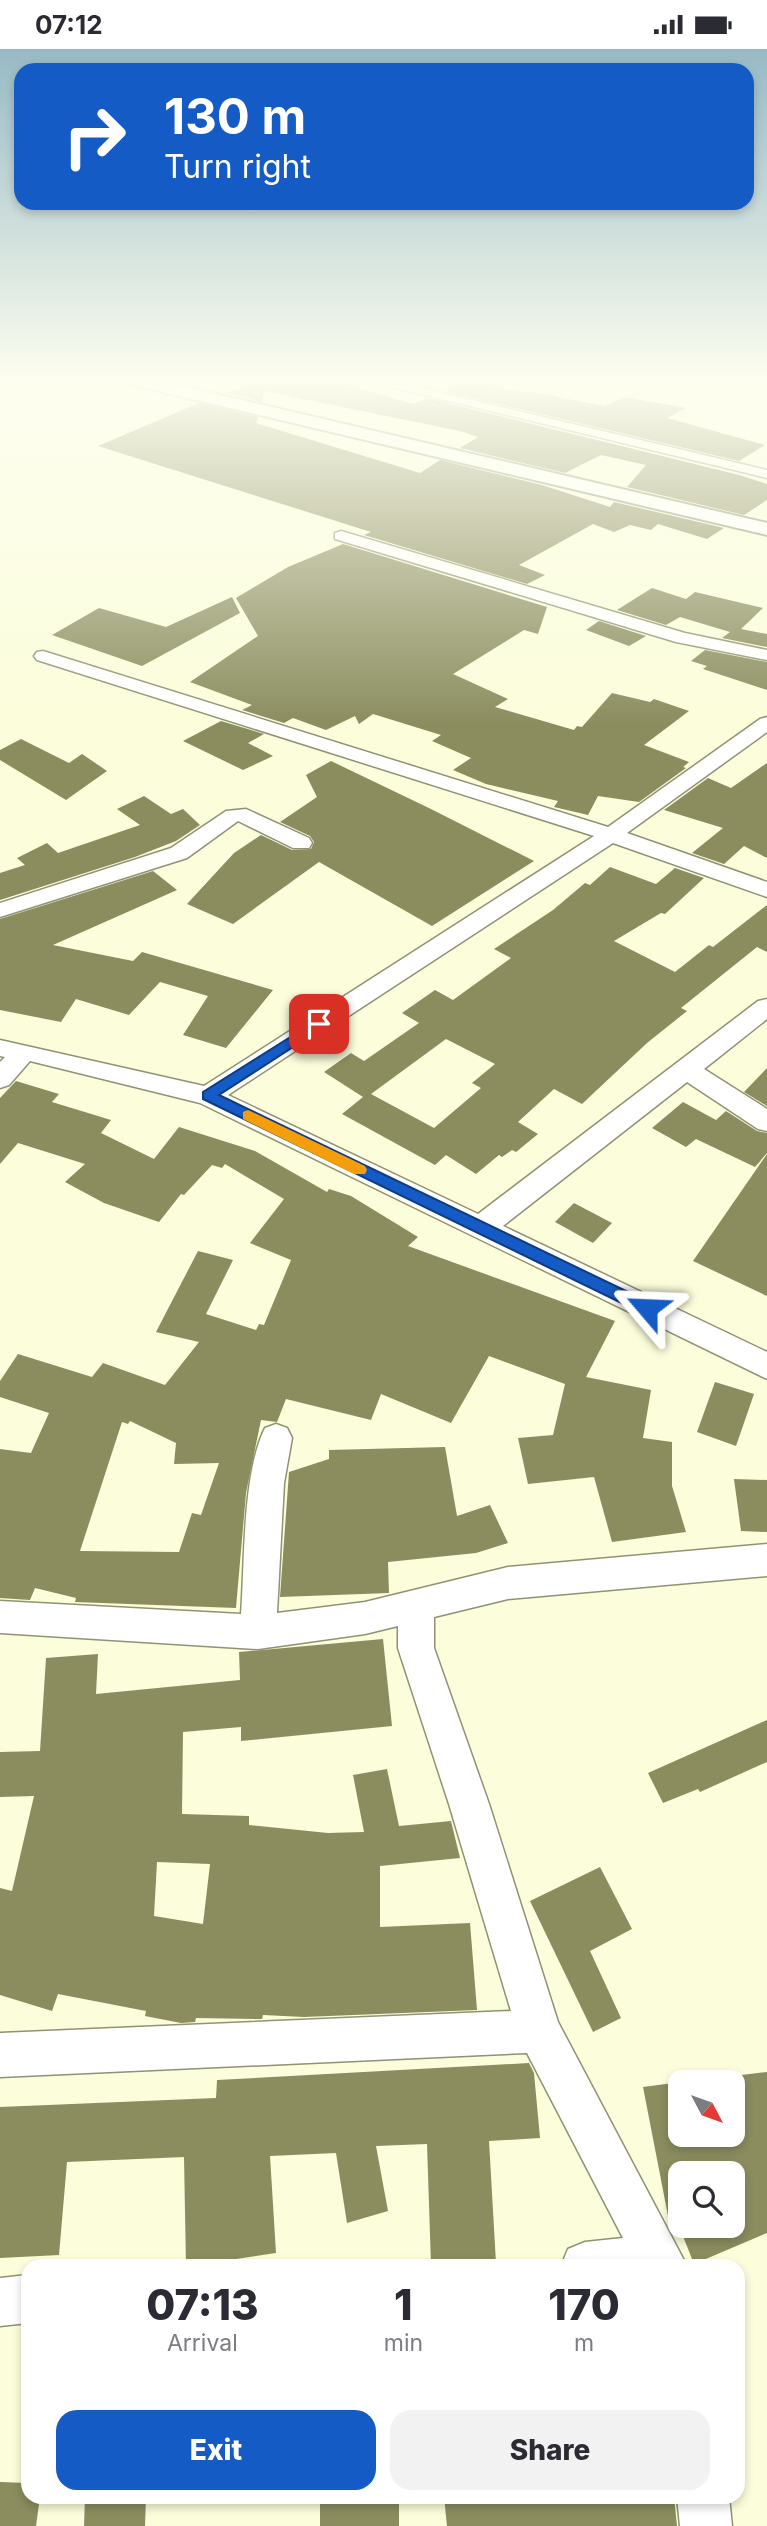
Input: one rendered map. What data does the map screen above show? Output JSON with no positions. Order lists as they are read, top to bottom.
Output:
{
  "north": "bottom right",
  "page": {
    "status": "07:12",
    "turn": ["130 m", "Turn right"],
    "eta": [
      "07:13",
      "Arrival",
      "1",
      "min",
      "170",
      "m"
    ],
    "buttons": ["Exit", "Share"]
  }
}
